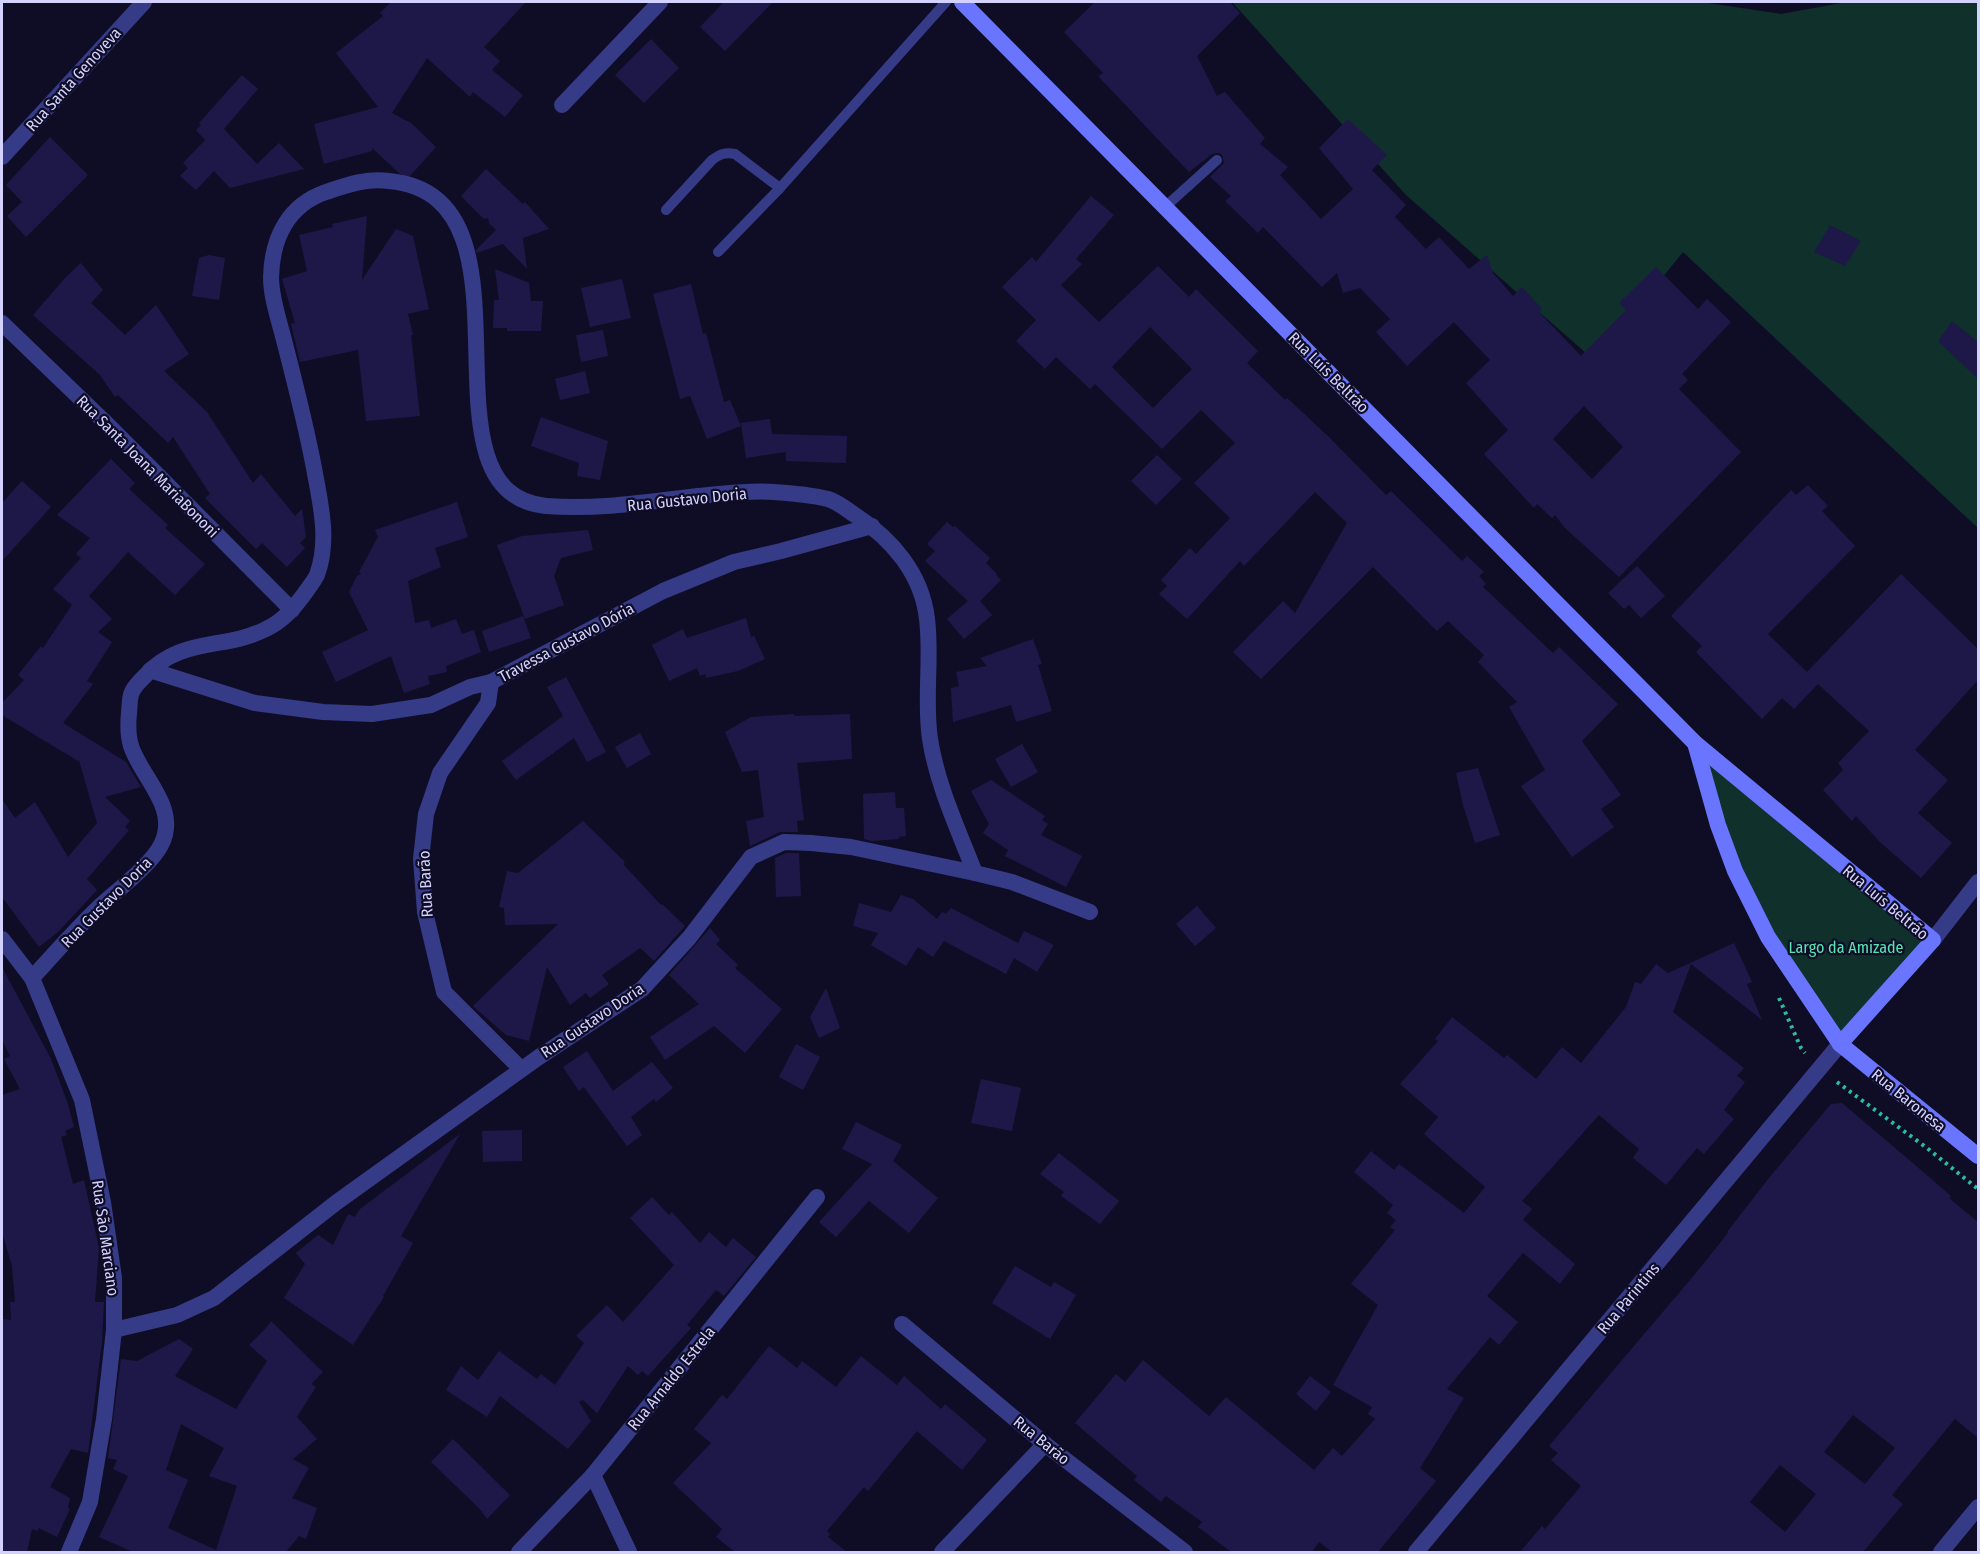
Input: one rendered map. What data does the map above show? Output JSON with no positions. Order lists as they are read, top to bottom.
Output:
{
  "streets": {
    "main road": ["Rua Luís Beltrão", "Rua Baronesa"],
    "street": [
      "Rua Santa Genoveva",
      "Rua Santa Joana MariaBononi",
      "Rua Gustavo Doria",
      "Travessa Gustavo Dória",
      "Rua Barão",
      "Rua São Marciano",
      "Rua Parintins",
      "Rua Arnaldo Estrela"
    ]
  },
  "crossings": [
    ["Rua Luís Beltrão", "Rua Baronesa"],
    ["Rua Luís Beltrão", "Rua Parintins"],
    ["Rua Santa Joana MariaBononi", "Rua Gustavo Doria"],
    ["Rua Gustavo Doria", "Travessa Gustavo Dória"],
    ["Rua Gustavo Doria", "Rua Barão"],
    ["Rua Gustavo Doria", "Rua São Marciano"],
    ["Travessa Gustavo Dória", "Rua Barão"],
    ["Rua Baronesa", "Rua Parintins"]
  ],
  "parks": ["Largo da Amizade"]
}
